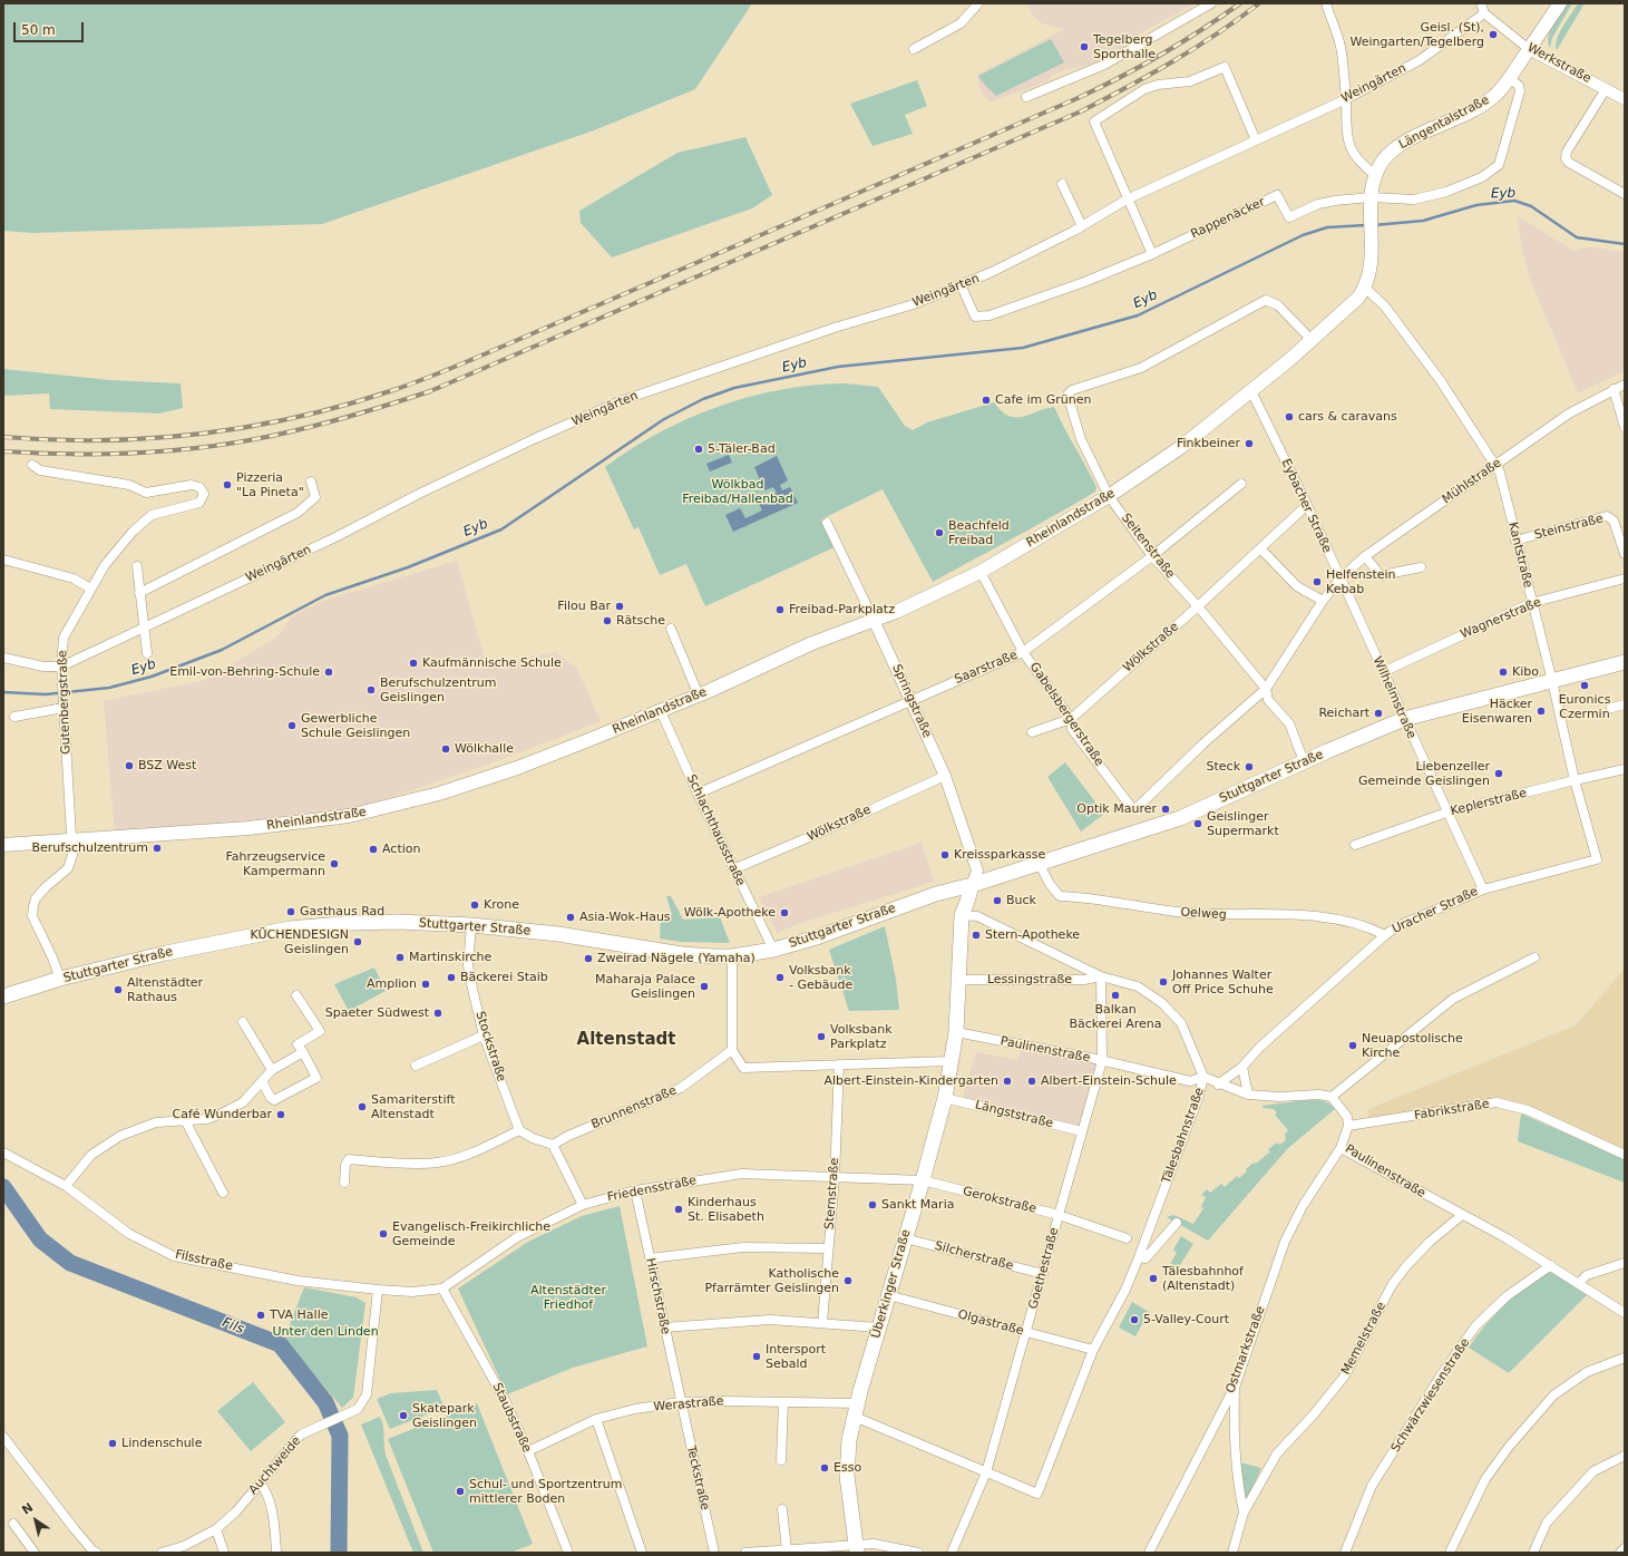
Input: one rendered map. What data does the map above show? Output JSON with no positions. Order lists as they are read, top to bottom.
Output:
{
  "streets": {
    "main road": [
      "Längentalstraße",
      "Rheinlandstraße",
      "Stuttgarter Straße",
      "Überkinger Straße"
    ],
    "street": [
      "Werkstraße",
      "Weingärten",
      "Rappenäcker",
      "Mühlstraße",
      "Eybacher Straße",
      "Steinstraße",
      "Seitenstraße",
      "Kantstraße",
      "Wagnerstraße",
      "Wölkstraße",
      "Saarstraße",
      "Wilhelmstraße",
      "Springstraße",
      "Gutenbergstraße",
      "Gabelsbergerstraße",
      "Keplerstraße",
      "Schlachthausstraße",
      "Uracher Straße",
      "Oelweg",
      "Lessingstraße",
      "Stockstraße",
      "Paulinenstraße",
      "Brunnenstraße",
      "Fabrikstraße",
      "Längststraße",
      "Tälesbahnstraße",
      "Friedensstraße",
      "Sternstraße",
      "Gerokstraße",
      "Silcherstraße",
      "Filsstraße",
      "Goethestraße",
      "Hirschstraße",
      "Olgastraße",
      "Memelstraße",
      "Ostmarkstraße",
      "Schwärzwiesenstraße",
      "Werastraße",
      "Staubstraße",
      "Auchtweide",
      "Teckstraße"
    ]
  },
  "crossings": [
    ["Werkstraße", "Weingärten"],
    ["Werkstraße", "Längentalstraße"],
    ["Weingärten", "Rappenäcker"],
    ["Weingärten", "Gutenbergstraße"],
    ["Mühlstraße", "Eybacher Straße"],
    ["Mühlstraße", "Kantstraße"],
    ["Mühlstraße", "Wilhelmstraße"],
    ["Eybacher Straße", "Rheinlandstraße"],
    ["Eybacher Straße", "Wölkstraße"],
    ["Eybacher Straße", "Wilhelmstraße"],
    ["Rheinlandstraße", "Seitenstraße"],
    ["Rheinlandstraße", "Springstraße"],
    ["Rheinlandstraße", "Gutenbergstraße"],
    ["Rheinlandstraße", "Gabelsbergerstraße"],
    ["Rheinlandstraße", "Schlachthausstraße"],
    ["Steinstraße", "Kantstraße"],
    ["Seitenstraße", "Wölkstraße"],
    ["Seitenstraße", "Saarstraße"],
    ["Seitenstraße", "Gabelsbergerstraße"],
    ["Seitenstraße", "Stuttgarter Straße"],
    ["Kantstraße", "Wagnerstraße"],
    ["Kantstraße", "Stuttgarter Straße"],
    ["Kantstraße", "Keplerstraße"],
    ["Kantstraße", "Uracher Straße"],
    ["Wagnerstraße", "Wilhelmstraße"],
    ["Wölkstraße", "Springstraße"],
    ["Wölkstraße", "Gabelsbergerstraße"],
    ["Wölkstraße", "Schlachthausstraße"],
    ["Saarstraße", "Springstraße"],
    ["Saarstraße", "Gabelsbergerstraße"],
    ["Saarstraße", "Schlachthausstraße"],
    ["Wilhelmstraße", "Stuttgarter Straße"],
    ["Wilhelmstraße", "Keplerstraße"],
    ["Wilhelmstraße", "Uracher Straße"],
    ["Springstraße", "Stuttgarter Straße"],
    ["Springstraße", "Überkinger Straße"],
    ["Gutenbergstraße", "Stuttgarter Straße"],
    ["Stuttgarter Straße", "Schlachthausstraße"],
    ["Stuttgarter Straße", "Oelweg"],
    ["Stuttgarter Straße", "Stockstraße"],
    ["Stuttgarter Straße", "Überkinger Straße"],
    ["Uracher Straße", "Oelweg"],
    ["Lessingstraße", "Tälesbahnstraße"],
    ["Lessingstraße", "Goethestraße"],
    ["Lessingstraße", "Überkinger Straße"],
    ["Paulinenstraße", "Fabrikstraße"],
    ["Paulinenstraße", "Tälesbahnstraße"],
    ["Paulinenstraße", "Goethestraße"],
    ["Paulinenstraße", "Überkinger Straße"],
    ["Paulinenstraße", "Memelstraße"],
    ["Paulinenstraße", "Ostmarkstraße"],
    ["Paulinenstraße", "Schwärzwiesenstraße"],
    ["Längststraße", "Goethestraße"],
    ["Längststraße", "Überkinger Straße"],
    ["Tälesbahnstraße", "Goethestraße"],
    ["Tälesbahnstraße", "Überkinger Straße"],
    ["Tälesbahnstraße", "Olgastraße"],
    ["Tälesbahnstraße", "Werastraße"],
    ["Friedensstraße", "Sternstraße"],
    ["Friedensstraße", "Gerokstraße"],
    ["Friedensstraße", "Filsstraße"],
    ["Friedensstraße", "Überkinger Straße"],
    ["Friedensstraße", "Hirschstraße"],
    ["Friedensstraße", "Staubstraße"],
    ["Friedensstraße", "Auchtweide"],
    ["Gerokstraße", "Goethestraße"],
    ["Gerokstraße", "Überkinger Straße"],
    ["Silcherstraße", "Goethestraße"],
    ["Silcherstraße", "Überkinger Straße"],
    ["Filsstraße", "Auchtweide"],
    ["Goethestraße", "Olgastraße"],
    ["Goethestraße", "Werastraße"],
    ["Überkinger Straße", "Olgastraße"],
    ["Überkinger Straße", "Werastraße"],
    ["Hirschstraße", "Werastraße"],
    ["Hirschstraße", "Teckstraße"],
    ["Memelstraße", "Ostmarkstraße"],
    ["Werastraße", "Staubstraße"],
    ["Werastraße", "Teckstraße"]
  ],
  "districts": ["Altenstadt"],
  "water": ["Eyb", "Fils"],
  "parks": ["Wölkbad Freibad/Hallenbad", "Altenstädter Friedhof", "Unter den Linden"],
  "places": [
    "Geisl. (St), Weingarten/Tegelberg",
    "Tegelberg Sporthalle",
    "Cafe im Grünen",
    "cars & caravans",
    "Finkbeiner",
    "5-Täler-Bad",
    "Pizzeria \"La Pineta\"",
    "Beachfeld Freibad",
    "Helfenstein Kebab",
    "Filou Bar",
    "Freibad-Parkplatz",
    "Rätsche",
    "Kaufmännische Schule",
    "Emil-von-Behring-Schule",
    "Kibo",
    "Euronics Czermin",
    "Berufschulzentrum Geislingen",
    "Häcker Eisenwaren",
    "Reichart",
    "Gewerbliche Schule Geislingen",
    "Wölkhalle",
    "BSZ West",
    "Steck",
    "Liebenzeller Gemeinde Geislingen",
    "Optik Maurer",
    "Geislinger Supermarkt",
    "Berufschulzentrum",
    "Action",
    "Kreissparkasse",
    "Fahrzeugservice Kampermann",
    "Buck",
    "Krone",
    "Gasthaus Rad",
    "Wölk-Apotheke",
    "Asia-Wok-Haus",
    "Stern-Apotheke",
    "KÜCHENDESIGN Geislingen",
    "Martinskirche",
    "Zweirad Nägele (Yamaha)",
    "Bäckerei Staib",
    "Volksbank - Gebäude",
    "Johannes Walter Off Price Schuhe",
    "Amplion",
    "Maharaja Palace Geislingen",
    "Altenstädter Rathaus",
    "Balkan Bäckerei Arena",
    "Spaeter Südwest",
    "Volksbank Parkplatz",
    "Neuapostolische Kirche",
    "Albert-Einstein-Kindergarten",
    "Albert-Einstein-Schule",
    "Samariterstift Altenstadt",
    "Café Wunderbar",
    "Sankt Maria",
    "Kinderhaus St. Elisabeth",
    "Evangelisch-Freikirchliche Gemeinde",
    "Tälesbahnhof (Altenstadt)",
    "Katholische Pfarrämter Geislingen",
    "TVA Halle",
    "5-Valley-Court",
    "Intersport Sebald",
    "Skatepark Geislingen",
    "Lindenschule",
    "Esso",
    "Schul- und Sportzentrum mittlerer Boden"
  ],
  "scale_bar": "50 m",
  "north": "top left"
}
